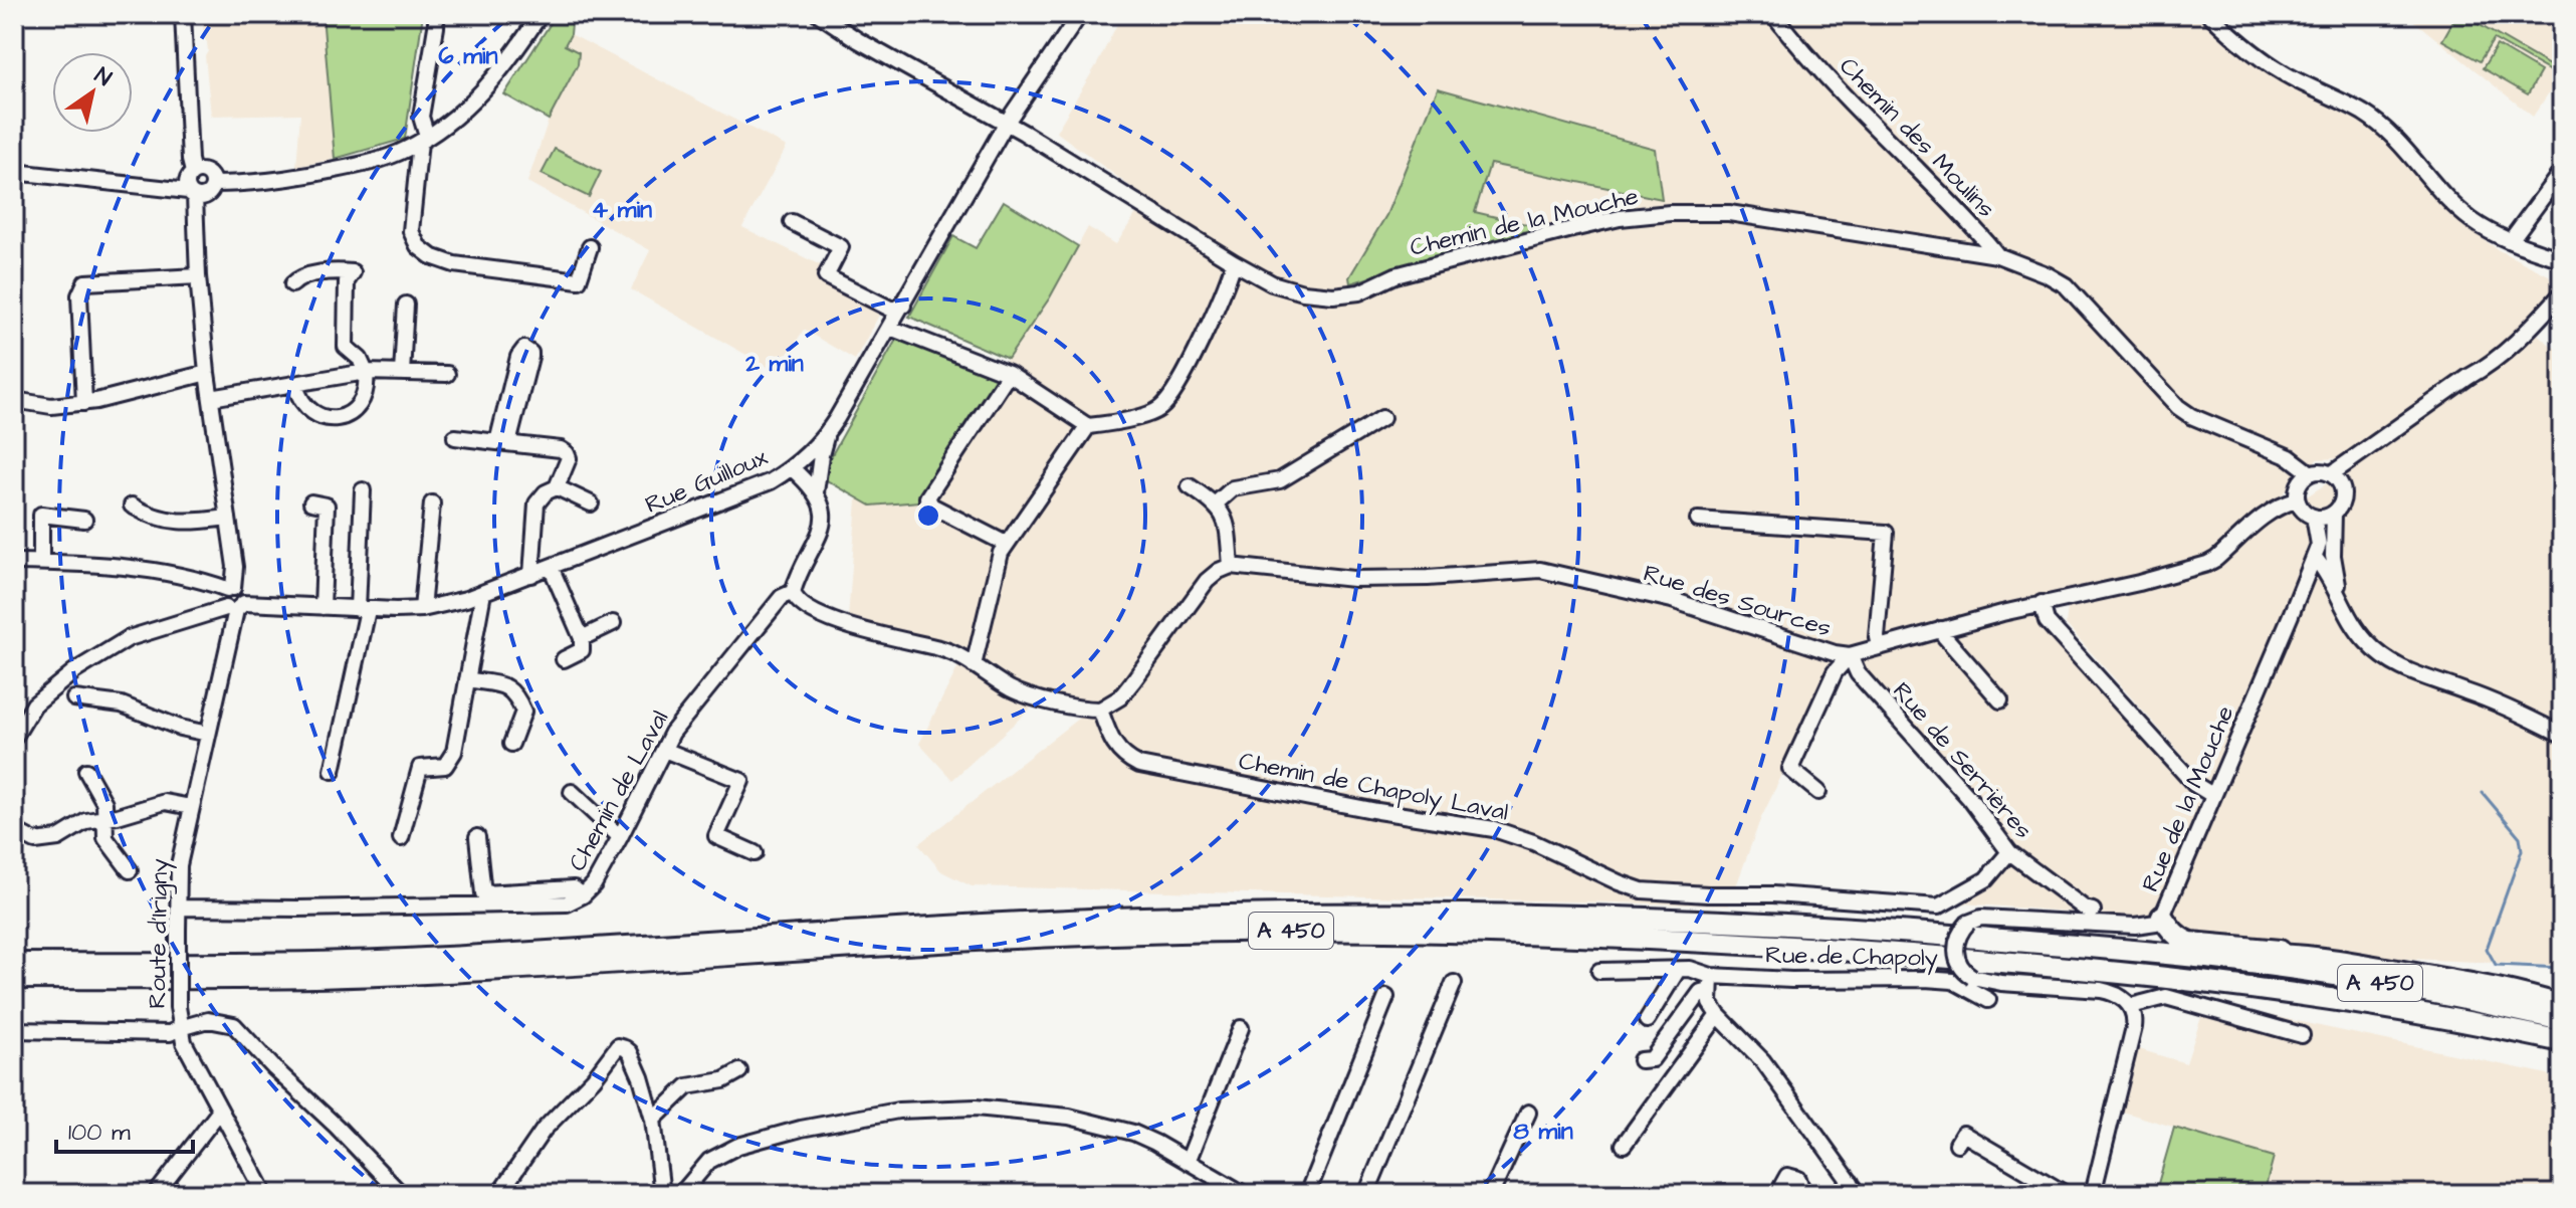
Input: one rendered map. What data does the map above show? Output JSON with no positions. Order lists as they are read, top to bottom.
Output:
{
  "streets": {
    "highway": ["A 450"],
    "street": [
      "Chemin des Moulins",
      "Chemin de la Mouche",
      "Rue Guilloux",
      "Rue des Sources",
      "Rue de Serrières",
      "Chemin de Chapoly Laval",
      "Chemin de Laval",
      "Rue de la Mouche",
      "Route d'Irigny",
      "Rue de Chapoly"
    ]
  },
  "crossings": [
    ["Chemin des Moulins", "Chemin de la Mouche"],
    ["Chemin de la Mouche", "Rue Guilloux"],
    ["Chemin de la Mouche", "Rue des Sources"],
    ["Chemin de la Mouche", "Rue de la Mouche"],
    ["Rue Guilloux", "Chemin de Laval"],
    ["Rue Guilloux", "Route d'Irigny"],
    ["Rue des Sources", "Rue de Serrières"],
    ["Rue des Sources", "Rue de la Mouche"],
    ["Rue de Serrières", "Chemin de Chapoly Laval"],
    ["Chemin de Laval", "Route d'Irigny"]
  ],
  "scale_bar": "100 m",
  "north": "top right",
  "rings": [
    "6 min",
    "4 min",
    "2 min",
    "8 min"
  ]
}
